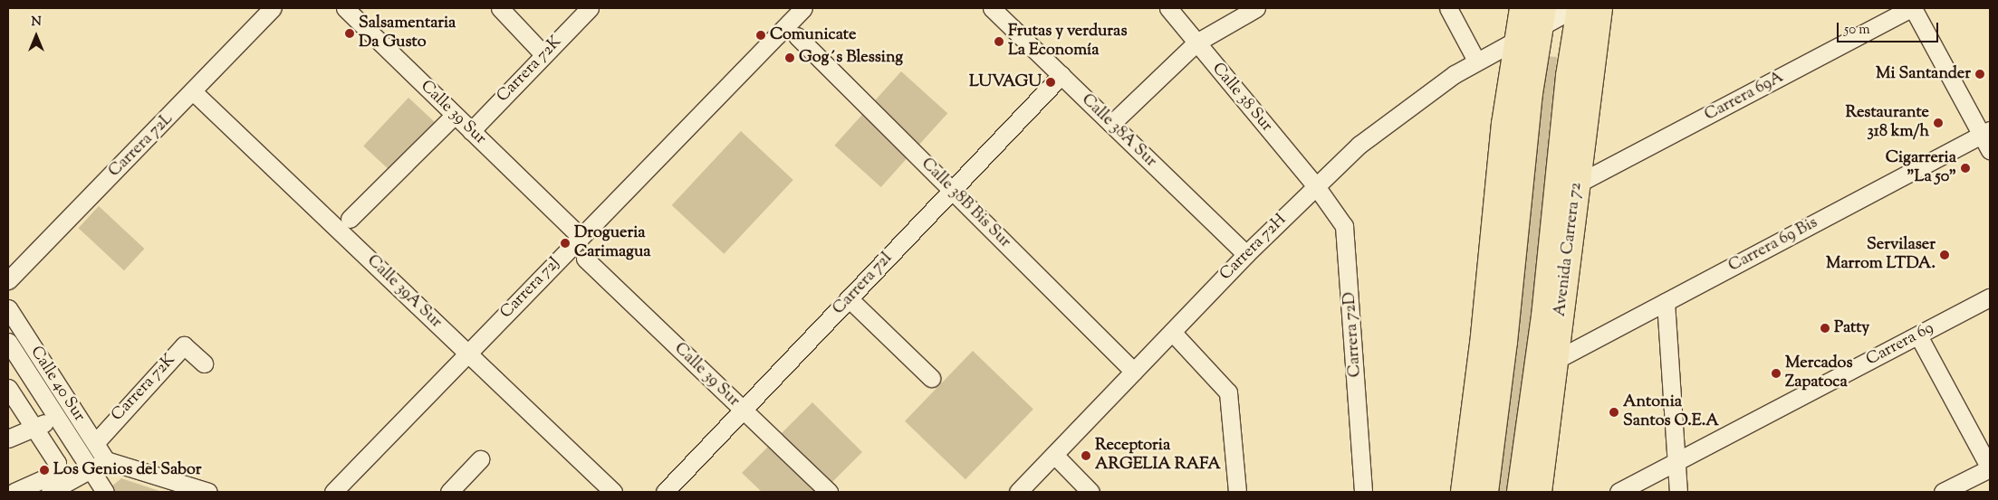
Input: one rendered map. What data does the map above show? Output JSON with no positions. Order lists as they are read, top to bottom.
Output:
{
  "streets": {
    "highway": ["Avenida Carrera 72"],
    "street": [
      "Carrera 72K",
      "Carrera 69A",
      "Calle 38 Sur",
      "Calle 39 Sur",
      "Calle 38A Sur",
      "Carrera 72L",
      "Calle 38B Bis Sur",
      "Carrera 69 Bis",
      "Carrera 72H",
      "Carrera 72I",
      "Carrera 72J",
      "Calle 39A Sur",
      "Carrera 72D",
      "Carrera 69",
      "Calle 40 Sur"
    ]
  },
  "crossings": [
    ["Carrera 72K", "Calle 39 Sur"],
    ["Carrera 72K", "Calle 40 Sur"],
    ["Carrera 69A", "Avenida Carrera 72"],
    ["Calle 38 Sur", "Carrera 72H"],
    ["Calle 38 Sur", "Carrera 72D"],
    ["Calle 39 Sur", "Carrera 72I"],
    ["Calle 39 Sur", "Carrera 72J"],
    ["Calle 38A Sur", "Carrera 72H"],
    ["Calle 38A Sur", "Carrera 72I"],
    ["Carrera 72L", "Calle 39A Sur"],
    ["Calle 38B Bis Sur", "Carrera 72H"],
    ["Calle 38B Bis Sur", "Carrera 72I"],
    ["Carrera 69 Bis", "Avenida Carrera 72"],
    ["Carrera 72H", "Carrera 72D"],
    ["Carrera 72J", "Calle 39A Sur"]
  ],
  "places": [
    "Salsamentaria Da Gusto",
    "Comunicate",
    "Frutas y verduras La Economía",
    "Gog´s Blessing",
    "Mi Santander",
    "LUVAGU",
    "Restaurante 318 km/h",
    "Cigarreria \"La 50\"",
    "Drogueria Carimagua",
    "Servilaser Marrom LTDA.",
    "Patty",
    "Mercados Zapatoca",
    "Antonia Santos O.E.A",
    "Receptoria ARGELIA RAFA",
    "Los Genios del Sabor"
  ],
  "scale_bar": "50 m",
  "north": "top"
}
